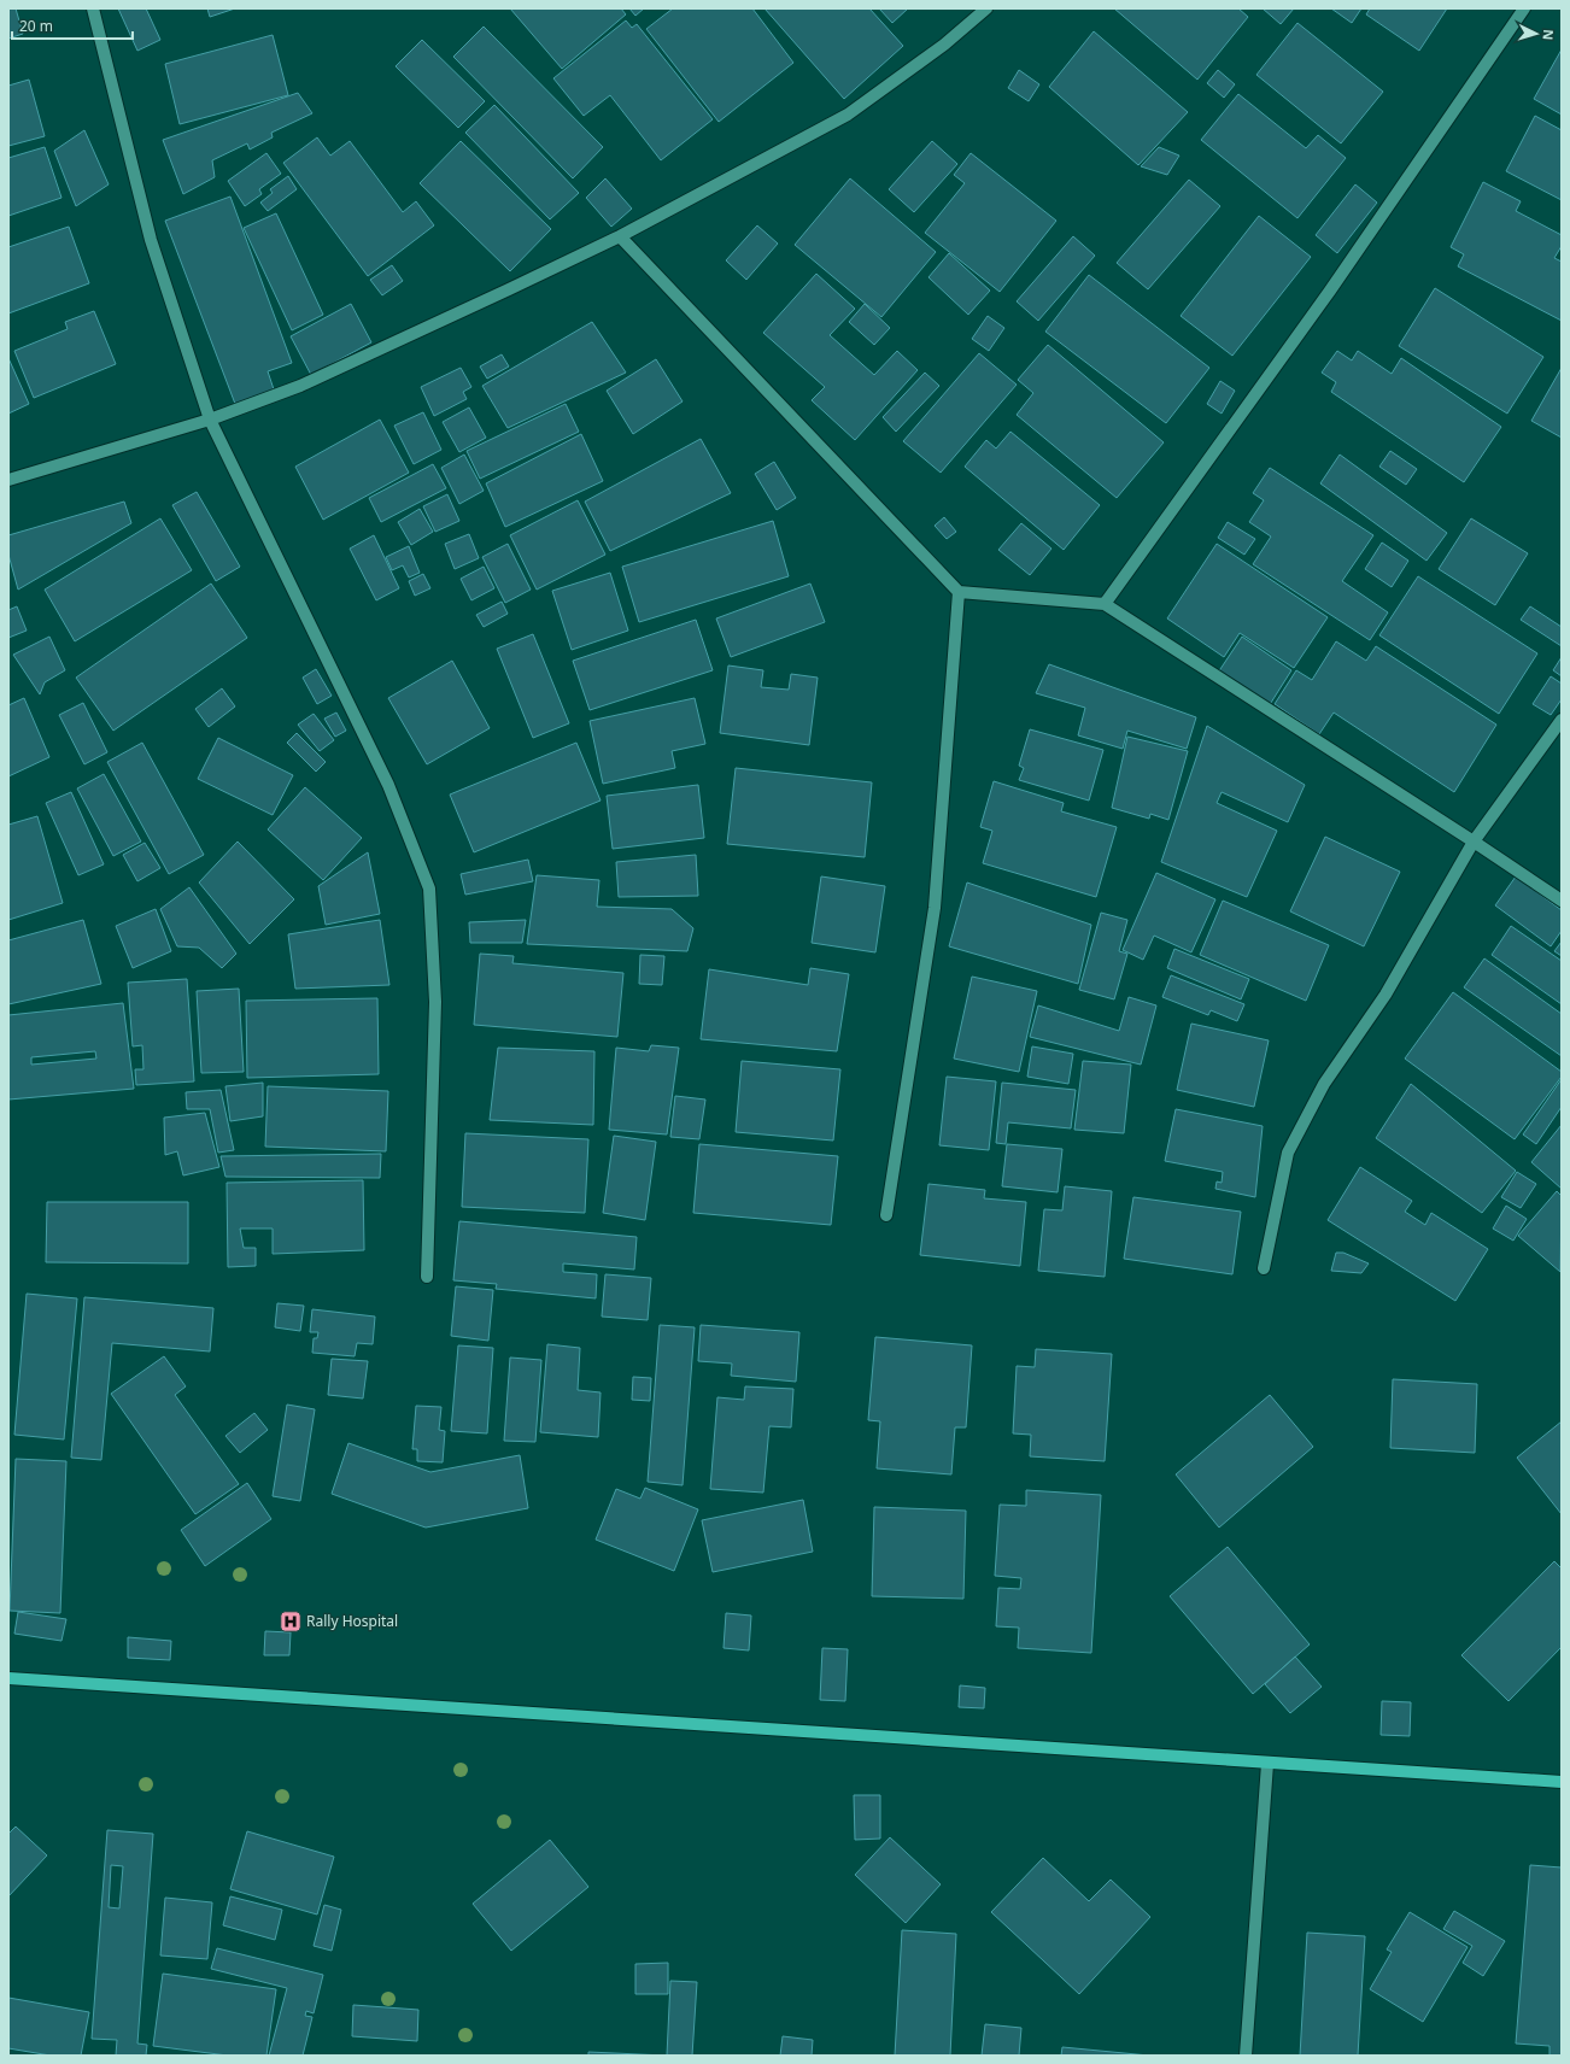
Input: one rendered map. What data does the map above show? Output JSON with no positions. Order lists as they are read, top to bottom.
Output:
{
  "places": {
    "hospital": ["Rally Hospital"]
  },
  "scale_bar": "20 m",
  "north": "right"
}
